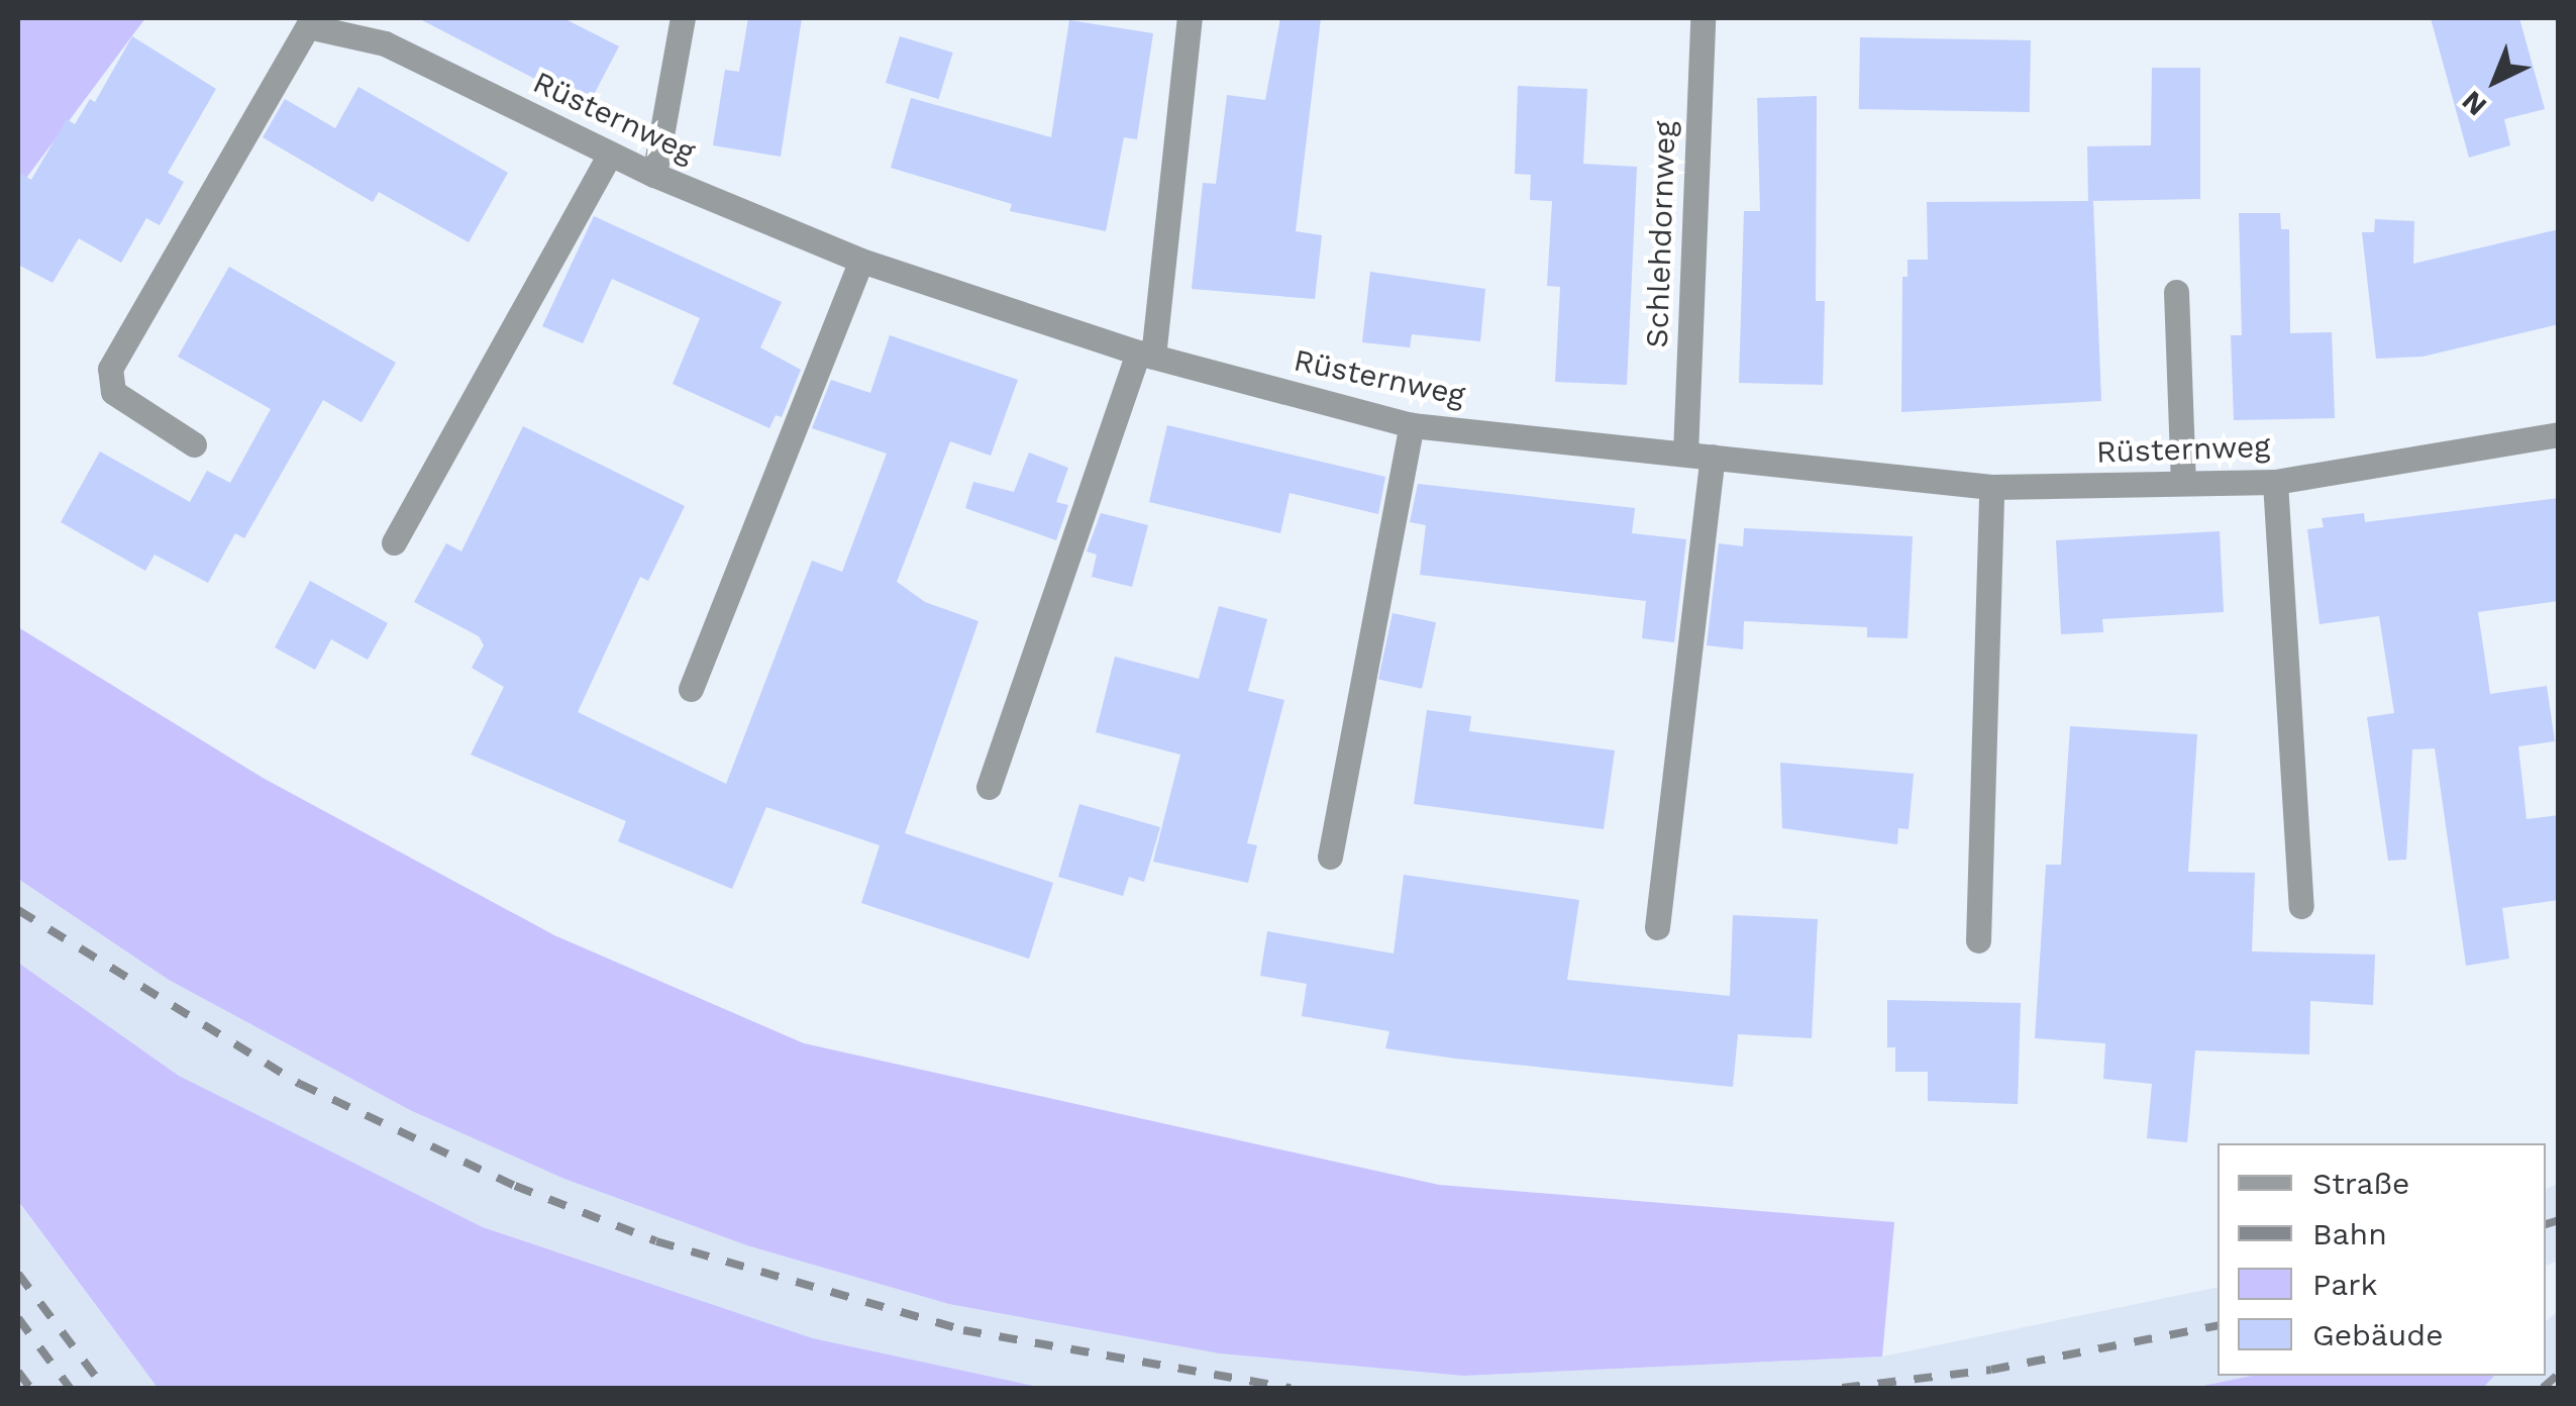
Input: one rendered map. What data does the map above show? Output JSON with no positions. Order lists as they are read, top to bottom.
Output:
{
  "streets": {
    "street": ["Rüsternweg", "Schlehdornweg"]
  },
  "crossings": [
    ["Rüsternweg", "Schlehdornweg"]
  ],
  "legend": [
    "Straße",
    "Bahn",
    "Park",
    "Gebäude"
  ],
  "north": "bottom left"
}
